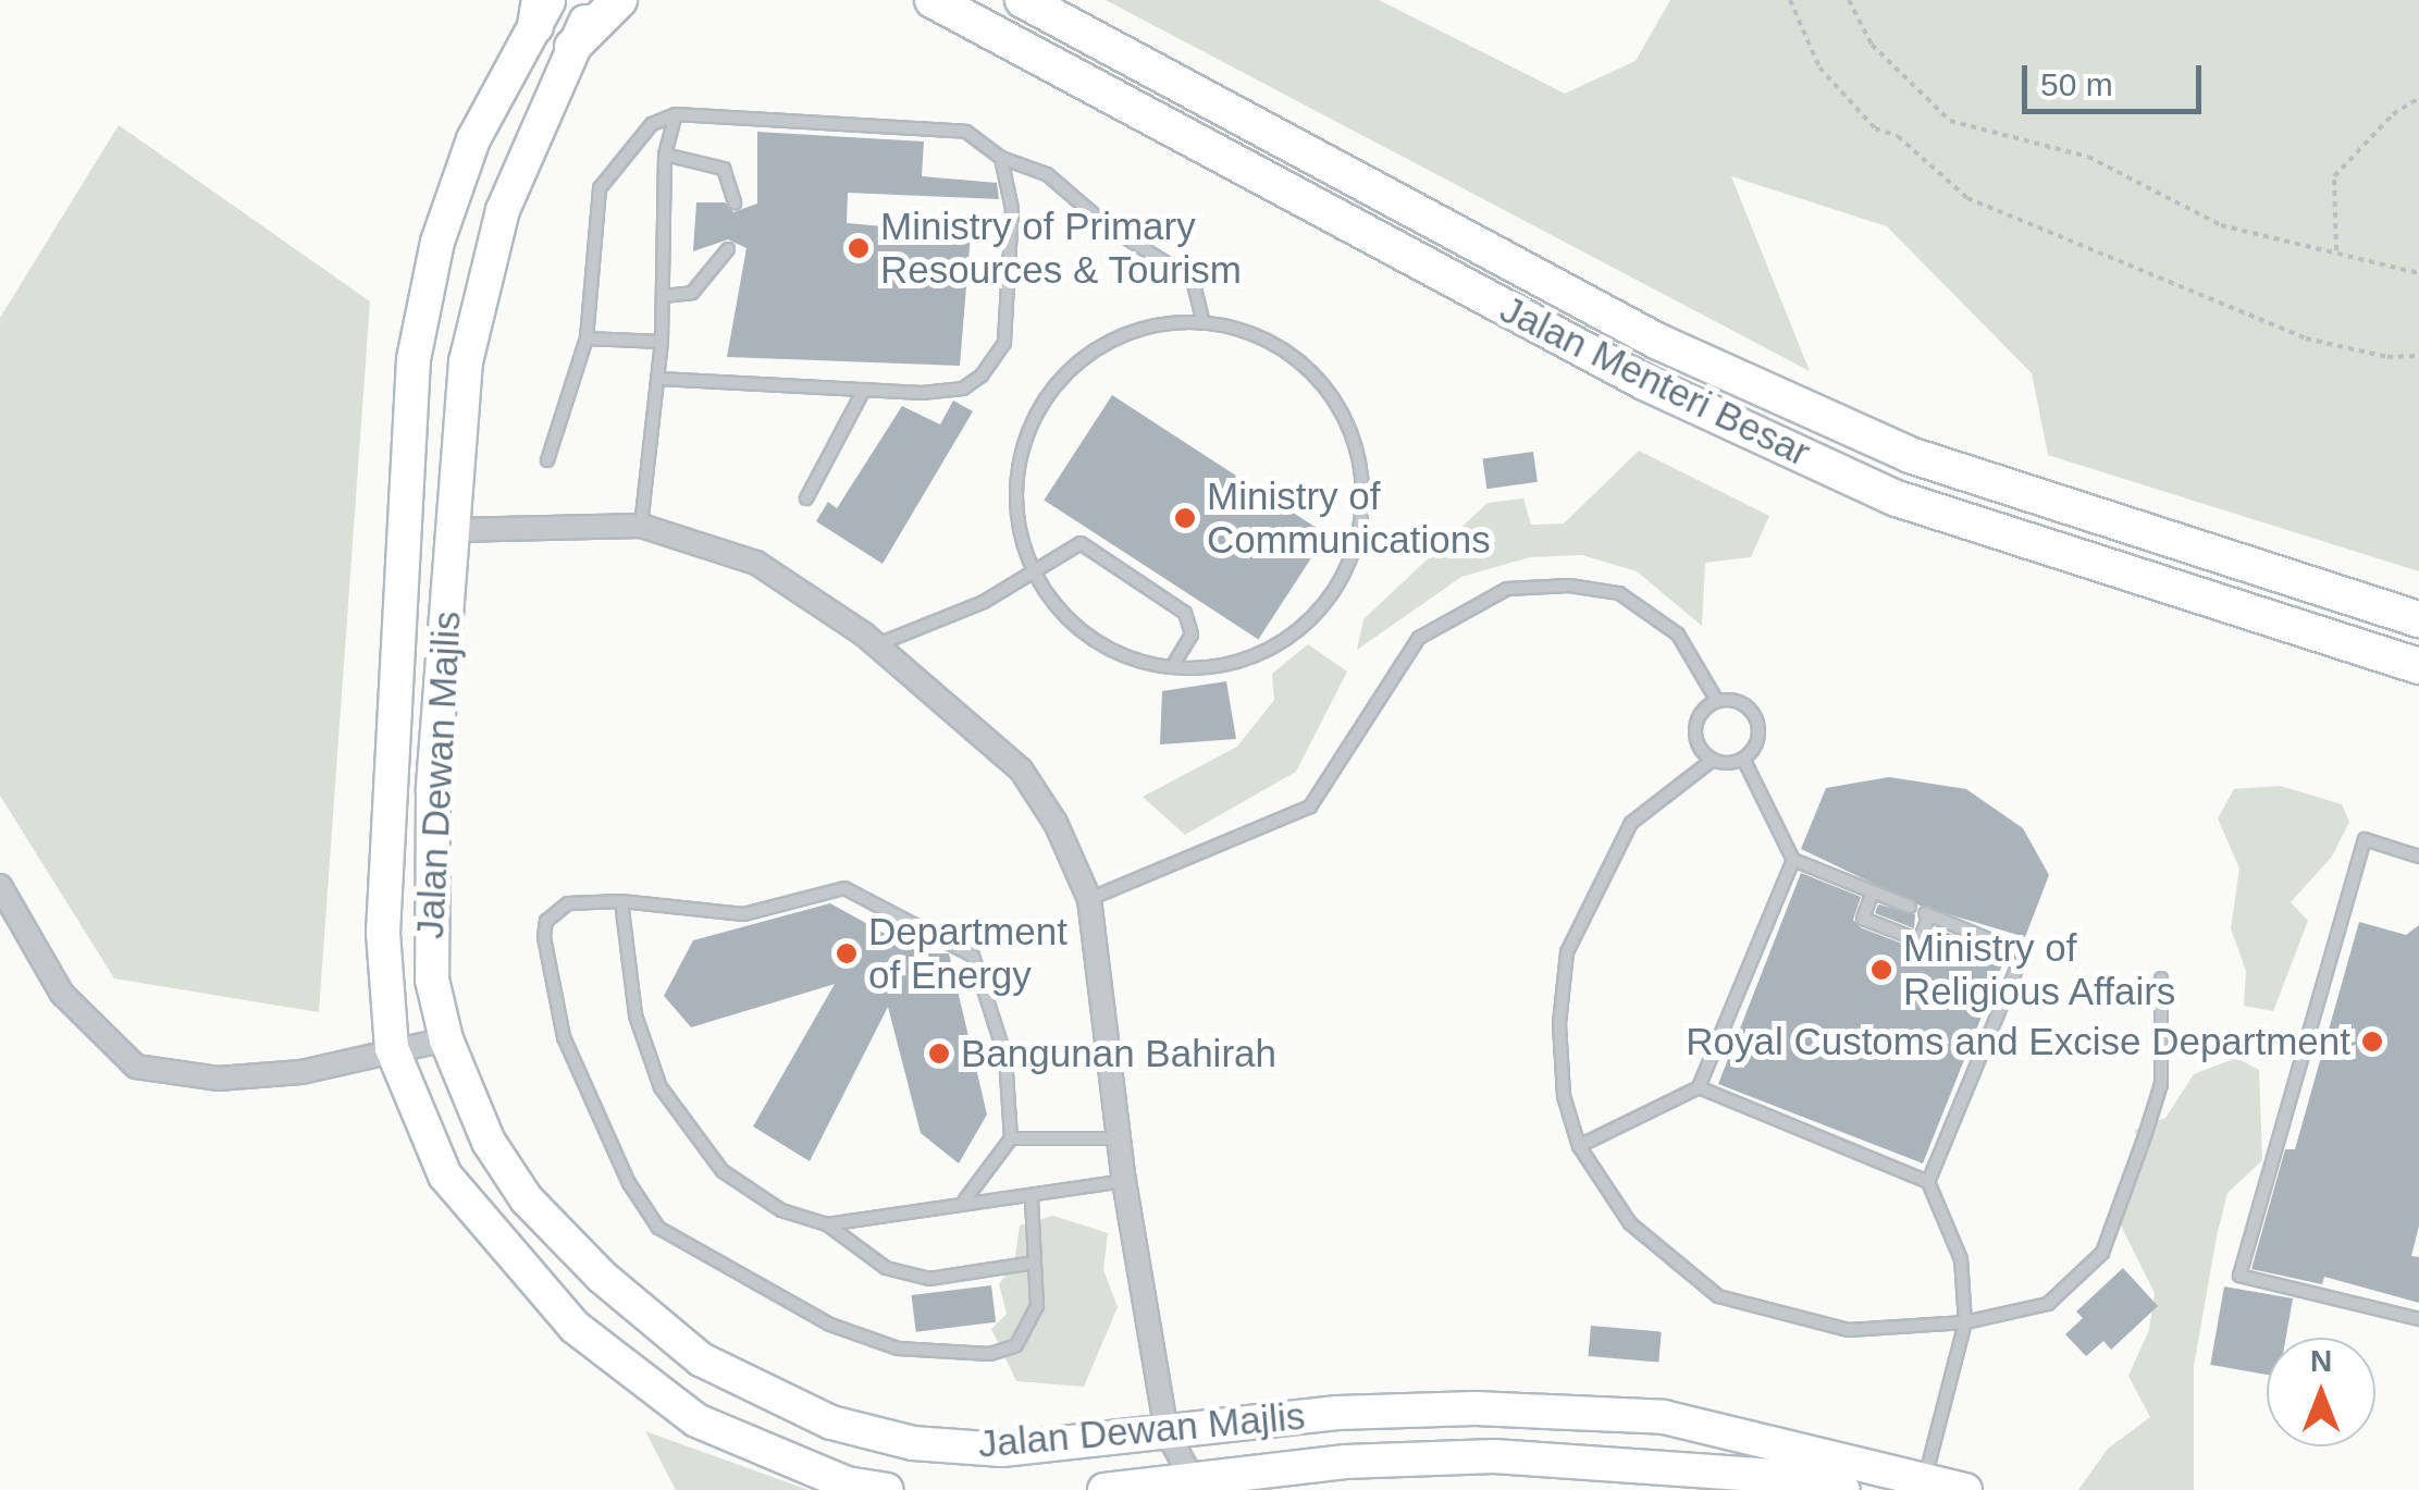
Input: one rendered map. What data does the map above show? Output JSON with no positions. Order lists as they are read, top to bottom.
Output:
{
  "streets": {
    "main road": ["Jalan Menteri Besar"],
    "street": ["Jalan Dewan Majlis"]
  },
  "places": [
    "Ministry of Primary Resources & Tourism",
    "Ministry of Communications",
    "Department of Energy",
    "Ministry of Religious Affairs",
    "Royal Customs and Excise Department",
    "Bangunan Bahirah"
  ],
  "scale_bar": "50 m",
  "north": "top"
}
